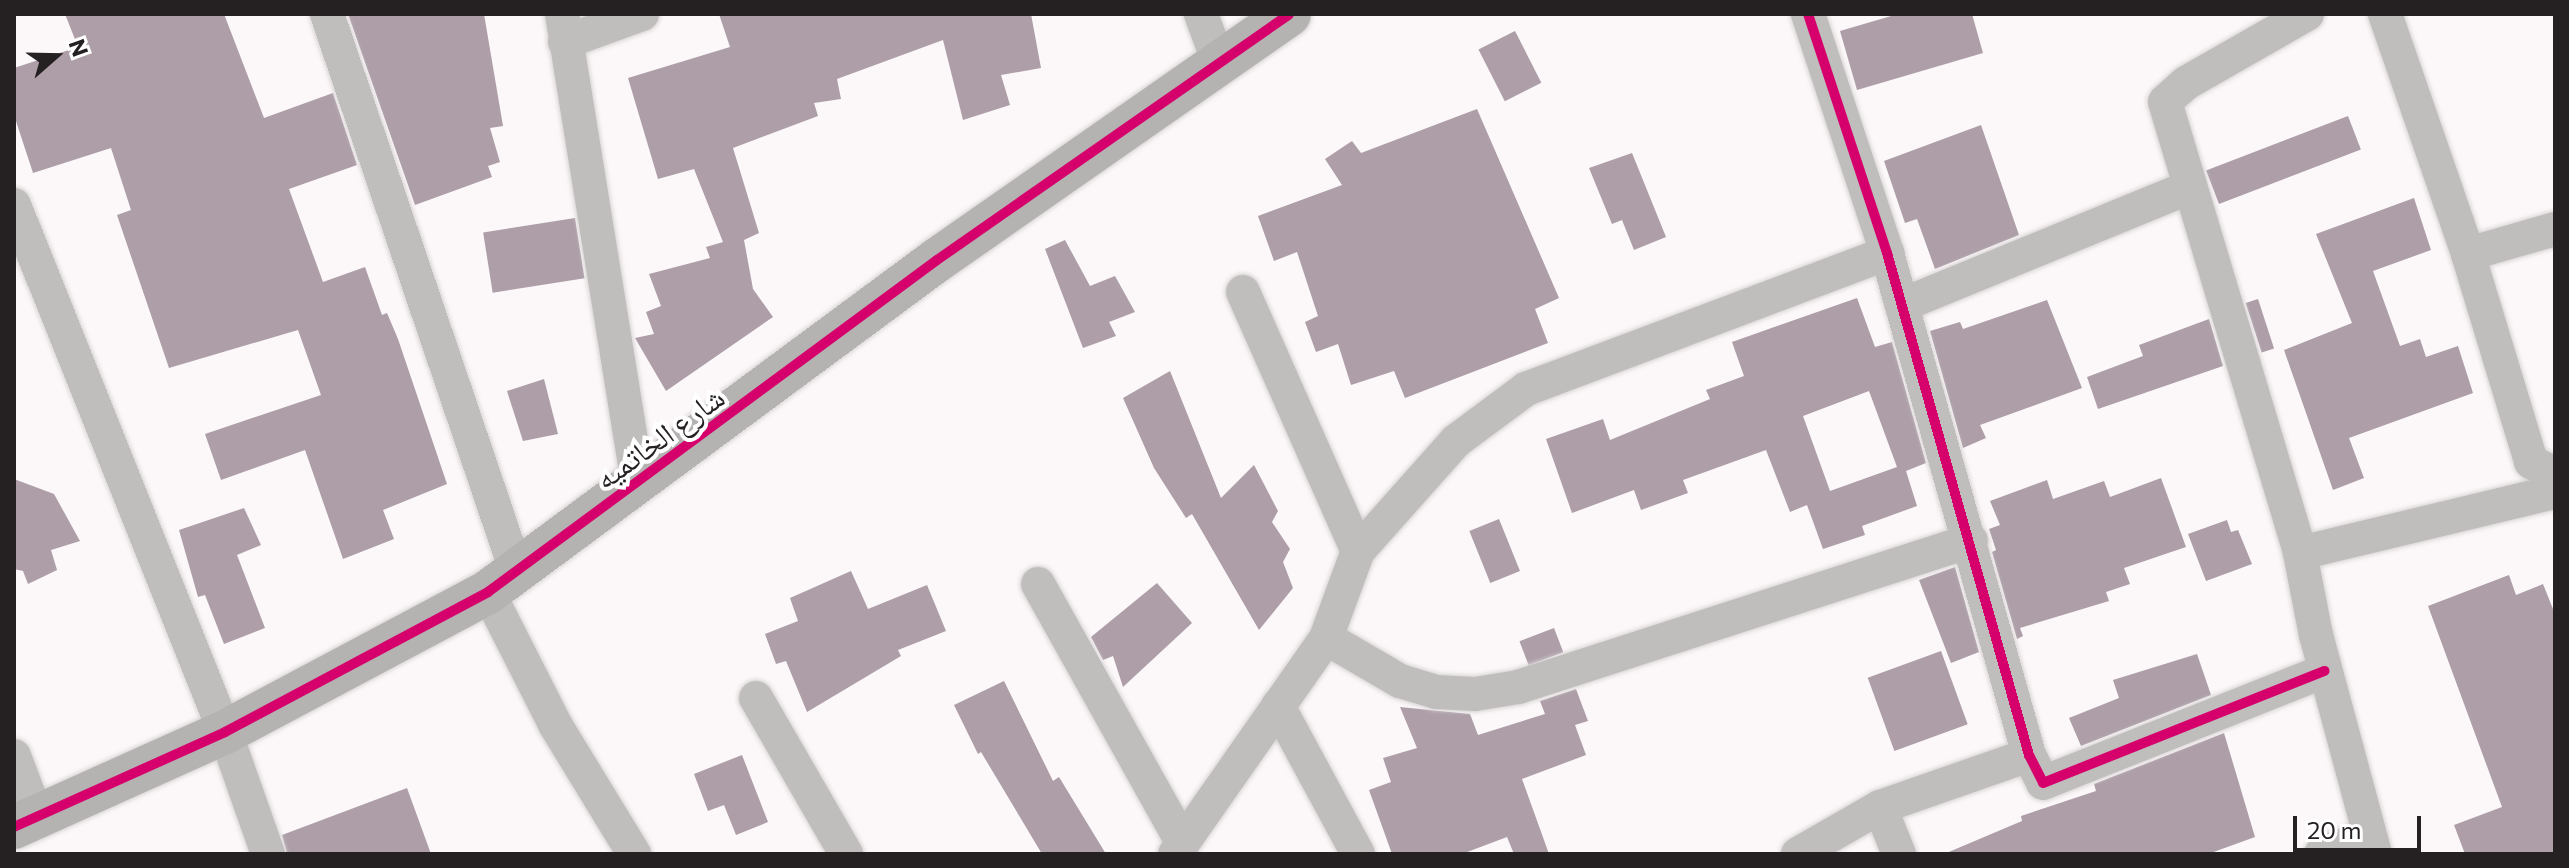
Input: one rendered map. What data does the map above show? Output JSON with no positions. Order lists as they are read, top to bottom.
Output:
{
  "streets": {
    "street": ["شارع الخاتميه"]
  },
  "scale_bar": "20 m",
  "north": "right"
}
